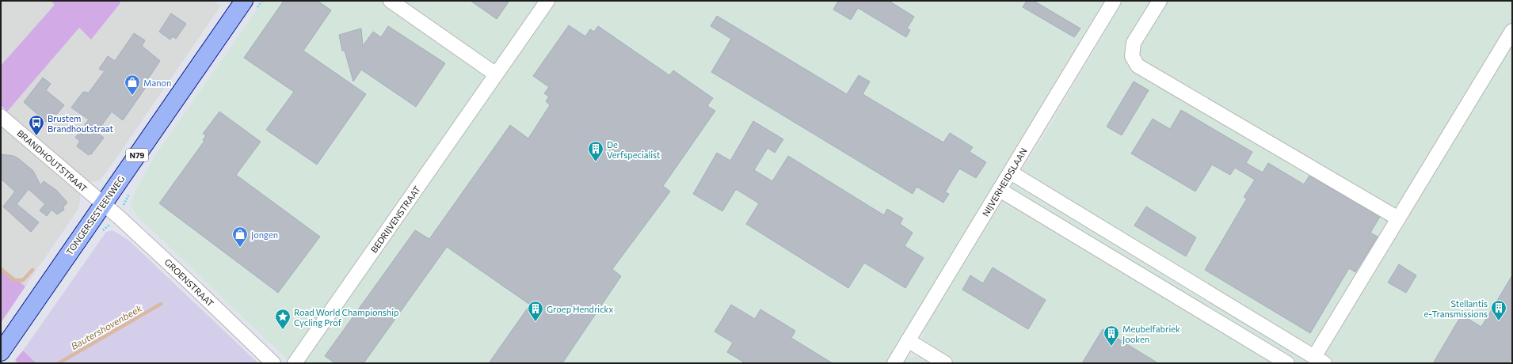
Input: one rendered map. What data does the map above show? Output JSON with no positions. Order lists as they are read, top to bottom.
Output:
{
  "streets": {
    "main road": ["N79", "TONGERSESTEENWEG"],
    "street": [
      "BRANDHOUTSTRAAT",
      "NIJVERHEIDSLAAN",
      "BEDRIJVENSTRAAT",
      "GROENSTRAAT"
    ]
  },
  "crossings": [
    ["BRANDHOUTSTRAAT", "TONGERSESTEENWEG"],
    ["BRANDHOUTSTRAAT", "GROENSTRAAT"],
    ["TONGERSESTEENWEG", "GROENSTRAAT"]
  ],
  "water": ["Bautershovenbeek"],
  "places": {
    "shop": ["Manon", "Jongen"],
    "bus stop": ["Brustem Brandhoutstraat"],
    "building": [
      "De Verfspecialist",
      "Stellantis e-Transmissions",
      "Groep Hendrickx",
      "Meubelfabriek Jooken"
    ],
    "place": ["Road World Championship Cycling Prof"]
  }
}
